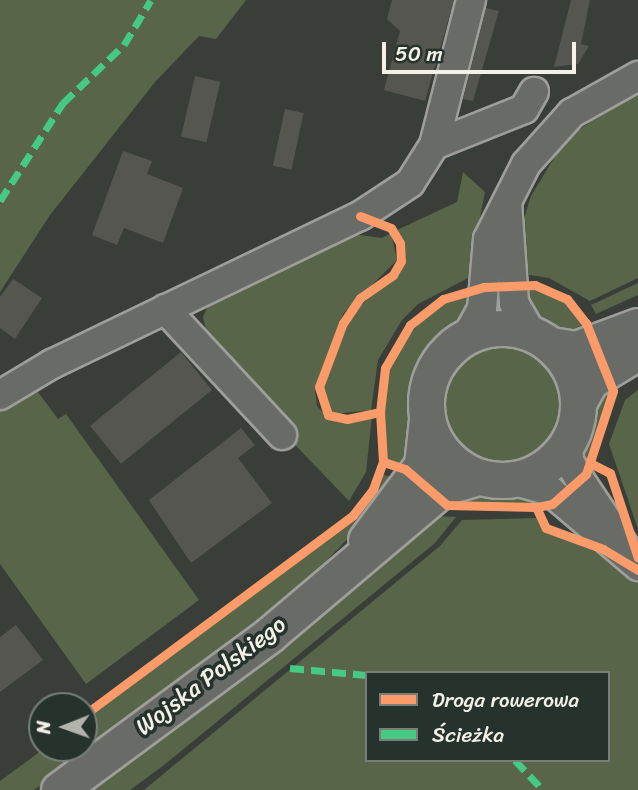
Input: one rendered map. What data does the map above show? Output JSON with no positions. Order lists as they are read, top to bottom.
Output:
{
  "streets": {
    "main road": ["Wojska Polskiego"]
  },
  "legend": ["Droga rowerowa", "Ścieżka"],
  "scale_bar": "50 m",
  "north": "left"
}
